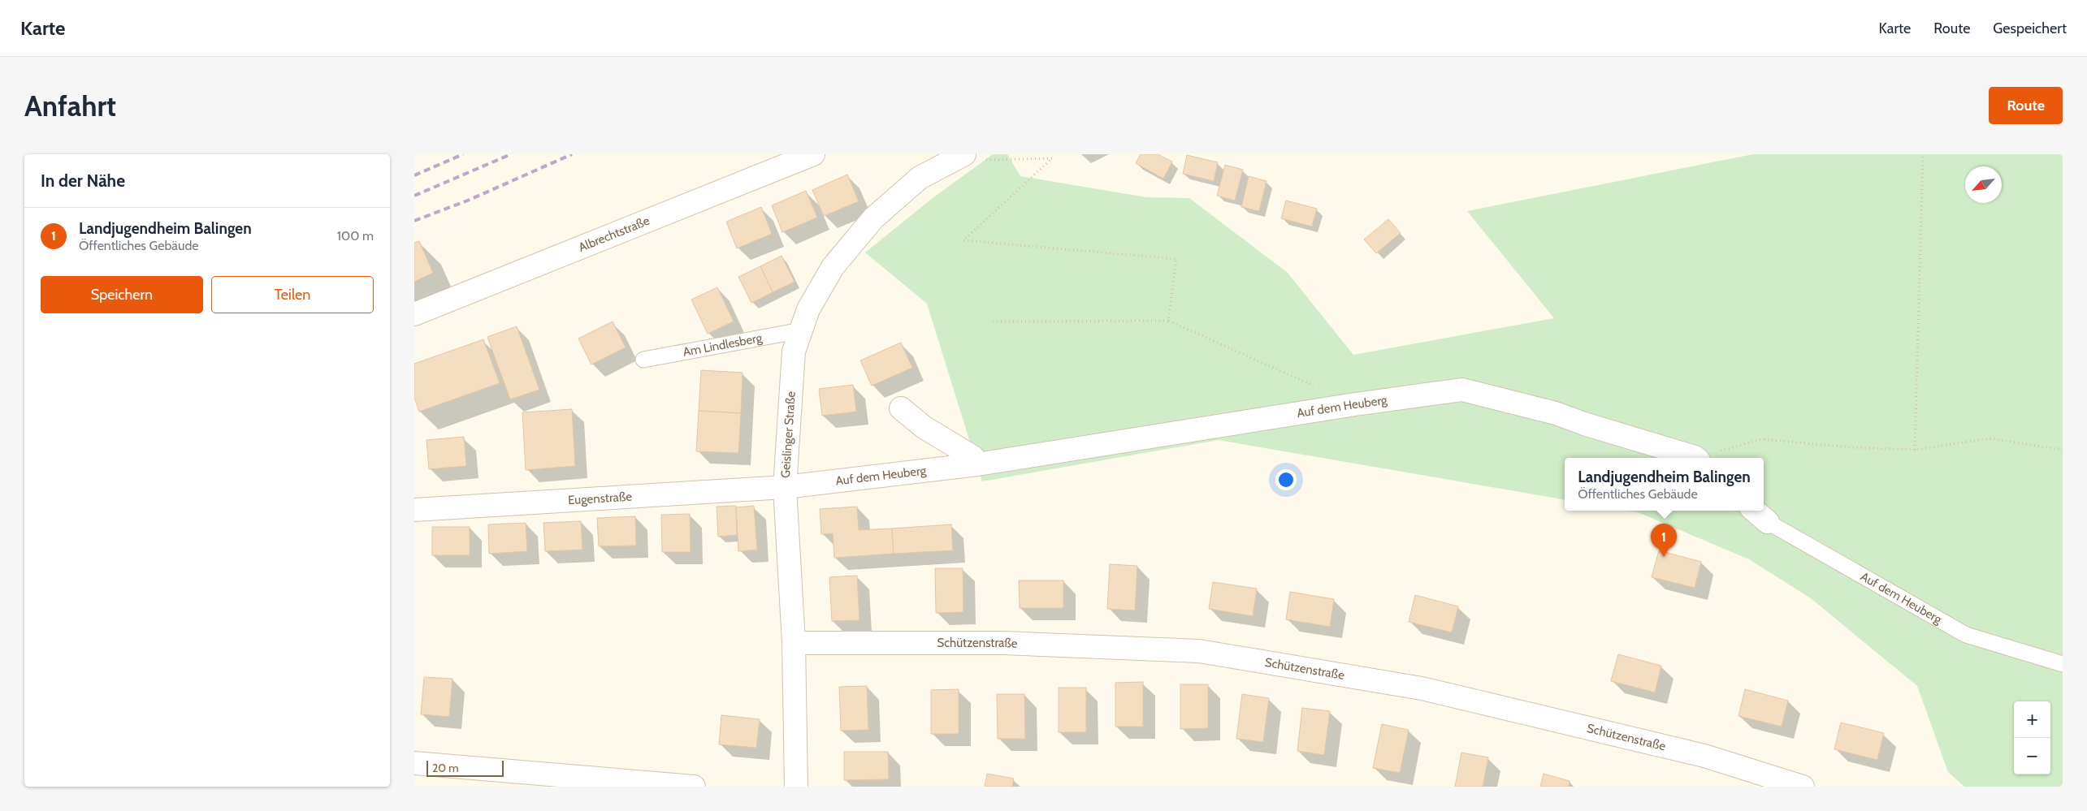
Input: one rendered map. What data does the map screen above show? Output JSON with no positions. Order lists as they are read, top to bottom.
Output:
{
  "streets": {
    "street": [
      "Albrechtstraße",
      "Auf dem Heuberg",
      "Geislinger Straße",
      "Eugenstraße",
      "Schützenstraße"
    ],
    "lane": ["Am Lindlesberg"]
  },
  "crossings": [
    ["Am Lindlesberg", "Geislinger Straße"],
    ["Auf dem Heuberg", "Geislinger Straße"],
    ["Auf dem Heuberg", "Eugenstraße"],
    ["Geislinger Straße", "Eugenstraße"],
    ["Geislinger Straße", "Schützenstraße"]
  ],
  "scale_bar": "20 m",
  "north": "bottom left",
  "page": {
    "header": "Karte",
    "nav": ["Karte", "Route", "Gespeichert"],
    "buttons": [
      "Route",
      ["Speichern", "Teilen"]
    ],
    "title": "Anfahrt",
    "heading": "In der Nähe",
    "list": [
      {
        "mark": "1",
        "name": "Landjugendheim Balingen",
        "note": "Öffentliches Gebäude",
        "value": "100 m"
      }
    ],
    "popup": ["Landjugendheim Balingen", "Öffentliches Gebäude"],
    "pins": "1",
    "map_buttons": ["+", "−"],
    "scale": "20 m"
  }
}
